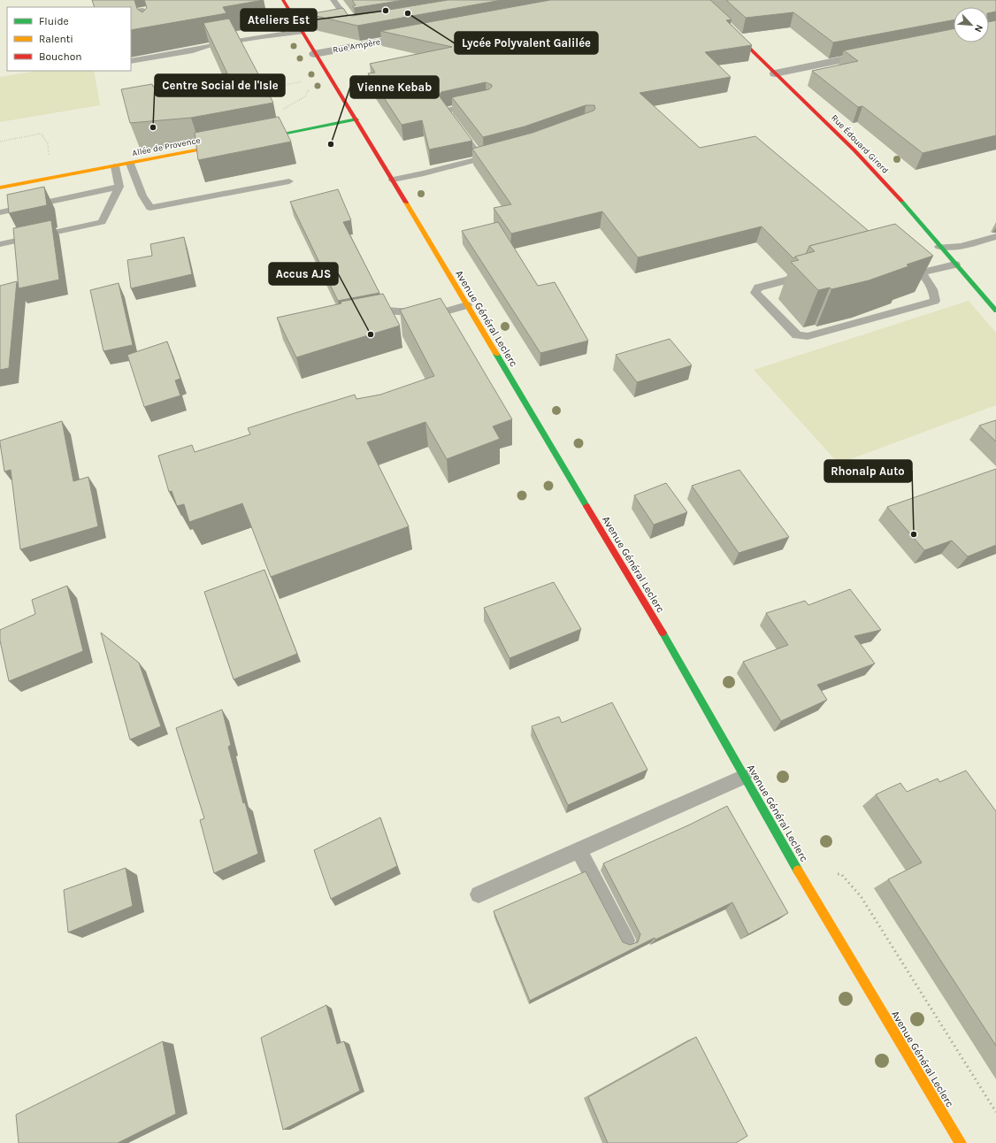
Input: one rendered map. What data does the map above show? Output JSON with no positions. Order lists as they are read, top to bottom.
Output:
{
  "streets": {
    "main road": ["Rue Édouard Girerd", "Allée de Provence", "Avenue Général Leclerc"],
    "street": ["Rue Ampère"]
  },
  "crossings": [
    ["Rue Ampère", "Avenue Général Leclerc"]
  ],
  "places": [
    "Ateliers Est",
    "Lycée Polyvalent Galilée",
    "Centre Social de l'Isle",
    "Vienne Kebab",
    "Accus AJS",
    "Rhonalp Auto"
  ],
  "legend": ["Fluide", "Ralenti", "Bouchon"],
  "north": "bottom right"
}
